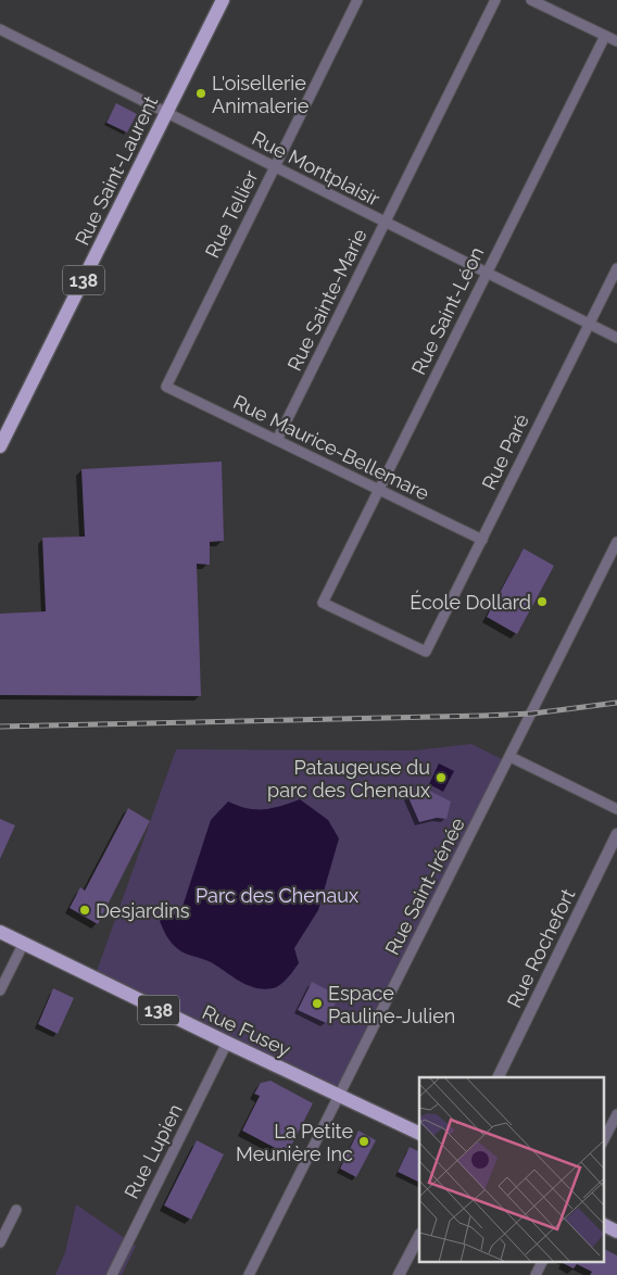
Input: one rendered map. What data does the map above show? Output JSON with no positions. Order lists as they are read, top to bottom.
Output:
{
  "streets": {
    "main road": ["Rue Saint-Laurent", "138", "Rue Fusey"],
    "street": [
      "Rue Montplaisir",
      "Rue Tellier",
      "Rue Sainte-Marie",
      "Rue Saint-Léon",
      "Rue Maurice-Bellemare",
      "Rue Paré",
      "Rue Saint-Irénée",
      "Rue Rochefort",
      "Rue Lupien"
    ]
  },
  "crossings": [
    ["Rue Montplaisir", "Rue Saint-Laurent"],
    ["Rue Montplaisir", "Rue Tellier"],
    ["Rue Montplaisir", "Rue Sainte-Marie"],
    ["Rue Montplaisir", "Rue Saint-Léon"],
    ["Rue Montplaisir", "Rue Paré"],
    ["Rue Tellier", "Rue Maurice-Bellemare"],
    ["Rue Sainte-Marie", "Rue Maurice-Bellemare"],
    ["Rue Saint-Léon", "Rue Maurice-Bellemare"],
    ["Rue Saint-Léon", "Rue Paré"],
    ["Rue Maurice-Bellemare", "Rue Paré"],
    ["Rue Saint-Irénée", "Rue Fusey"],
    ["Rue Fusey", "Rue Lupien"]
  ],
  "parks": ["Parc des Chenaux"],
  "places": [
    "L'oisellerie Animalerie",
    "École Dollard",
    "Pataugeuse du parc des Chenaux",
    "Desjardins",
    "Espace Pauline-Julien",
    "La Petite Meunière Inc"
  ]
}
